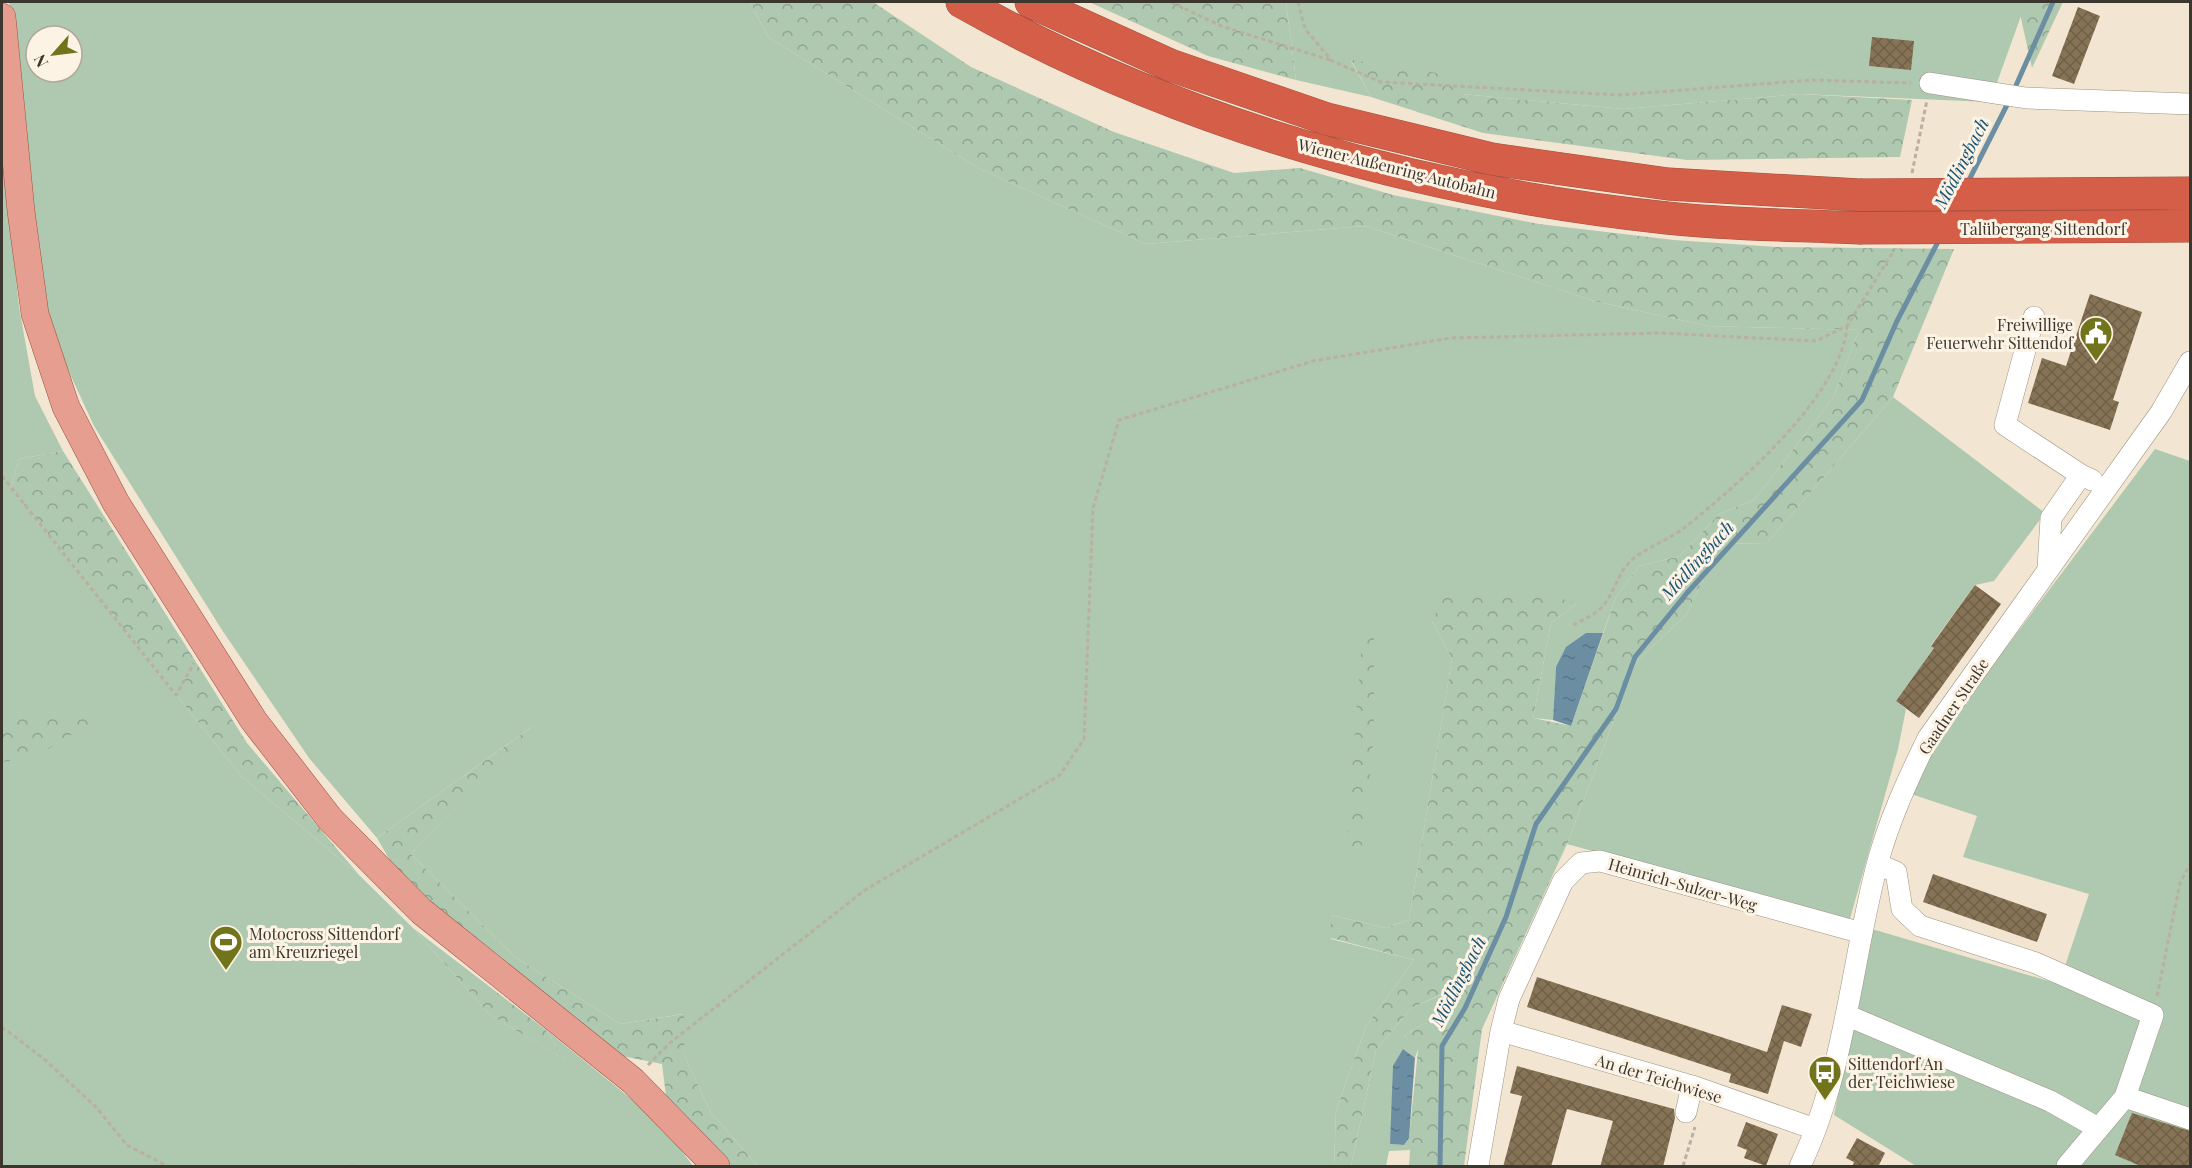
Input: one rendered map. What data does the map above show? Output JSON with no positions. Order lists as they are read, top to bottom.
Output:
{
  "streets": {
    "highway": ["Wiener Außenring Autobahn", "Talübergang Sittendorf"],
    "street": ["Gaadner Straße", "Heinrich-Sulzer-Weg", "An der Teichwiese"]
  },
  "crossings": [
    ["Wiener Außenring Autobahn", "Talübergang Sittendorf"],
    ["Gaadner Straße", "Heinrich-Sulzer-Weg"],
    ["Gaadner Straße", "An der Teichwiese"],
    ["Heinrich-Sulzer-Weg", "An der Teichwiese"]
  ],
  "water": ["Mödlingbach"],
  "places": {
    "public building": ["Freiwillige Feuerwehr Sittendof"],
    "sports": ["Motocross Sittendorf am Kreuzriegel"],
    "bus stop": ["Sittendorf An der Teichwiese"]
  },
  "north": "bottom left"
}
